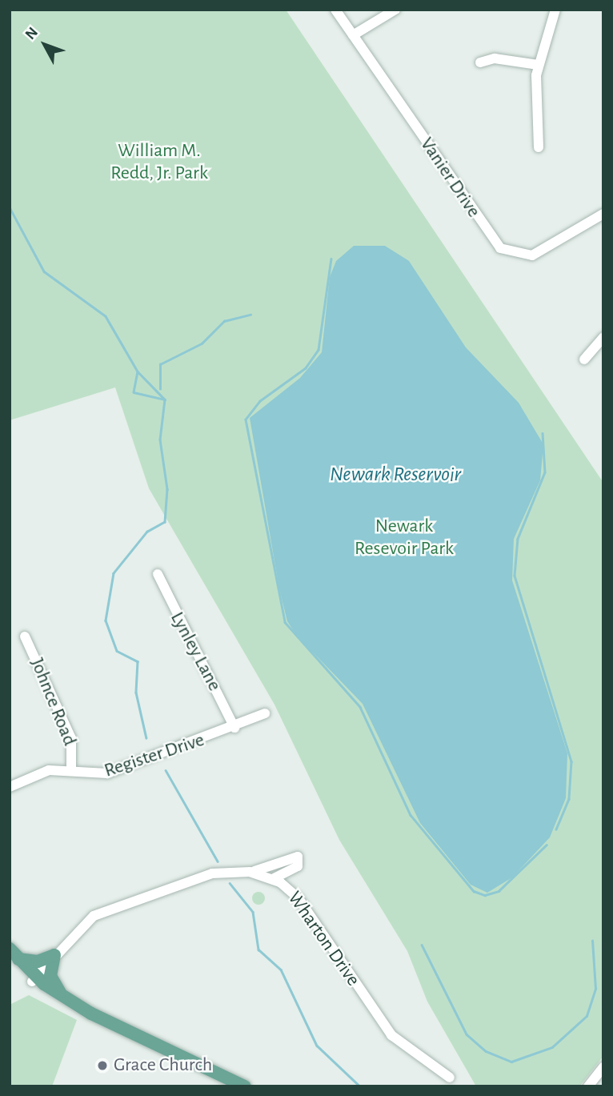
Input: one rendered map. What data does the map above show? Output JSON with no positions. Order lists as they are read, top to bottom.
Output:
{
  "streets": {
    "street": [
      "Vanier Drive",
      "Lynley Lane",
      "Johnce Road",
      "Register Drive",
      "Wharton Drive"
    ]
  },
  "crossings": [
    ["Lynley Lane", "Register Drive"],
    ["Johnce Road", "Register Drive"]
  ],
  "water": ["Newark Reservoir"],
  "parks": ["William M. Redd, Jr. Park", "Newark Resevoir Park"],
  "places": ["Grace Church"],
  "north": "top left"
}
